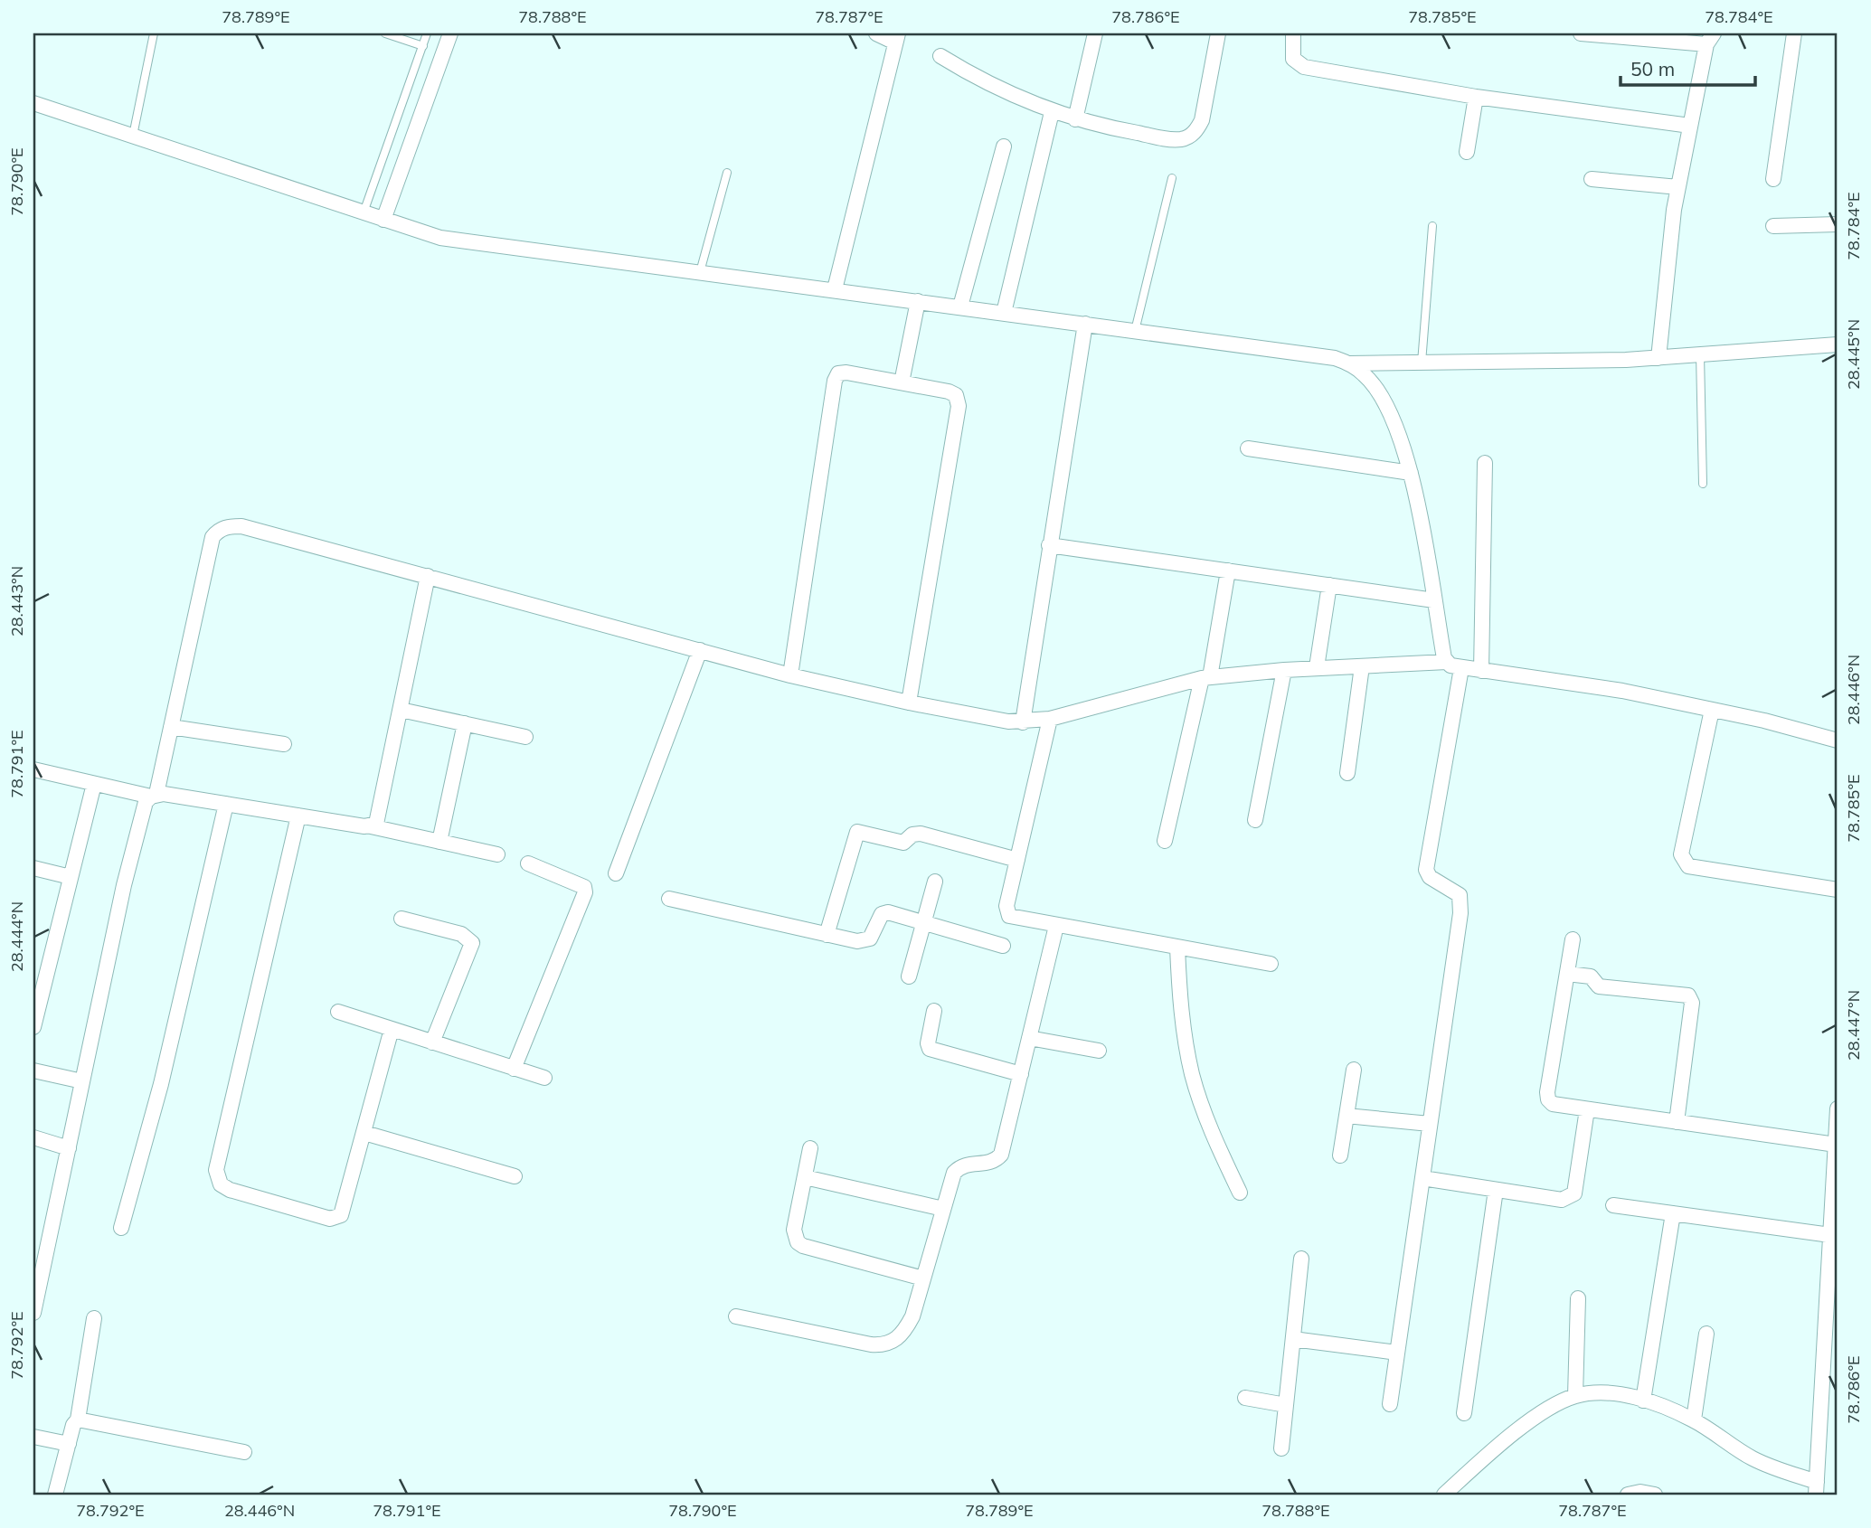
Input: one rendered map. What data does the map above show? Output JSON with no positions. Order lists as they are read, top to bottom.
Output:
{
  "scale_bar": "50 m",
  "coordinates": [
    "78.789°E",
    "78.788°E",
    "78.787°E",
    "78.786°E",
    "78.785°E",
    "78.784°E",
    "78.790°E",
    "28.445°N",
    "28.443°N",
    "28.446°N",
    "78.791°E",
    "28.444°N",
    "28.447°N",
    "78.792°E"
  ]
}
